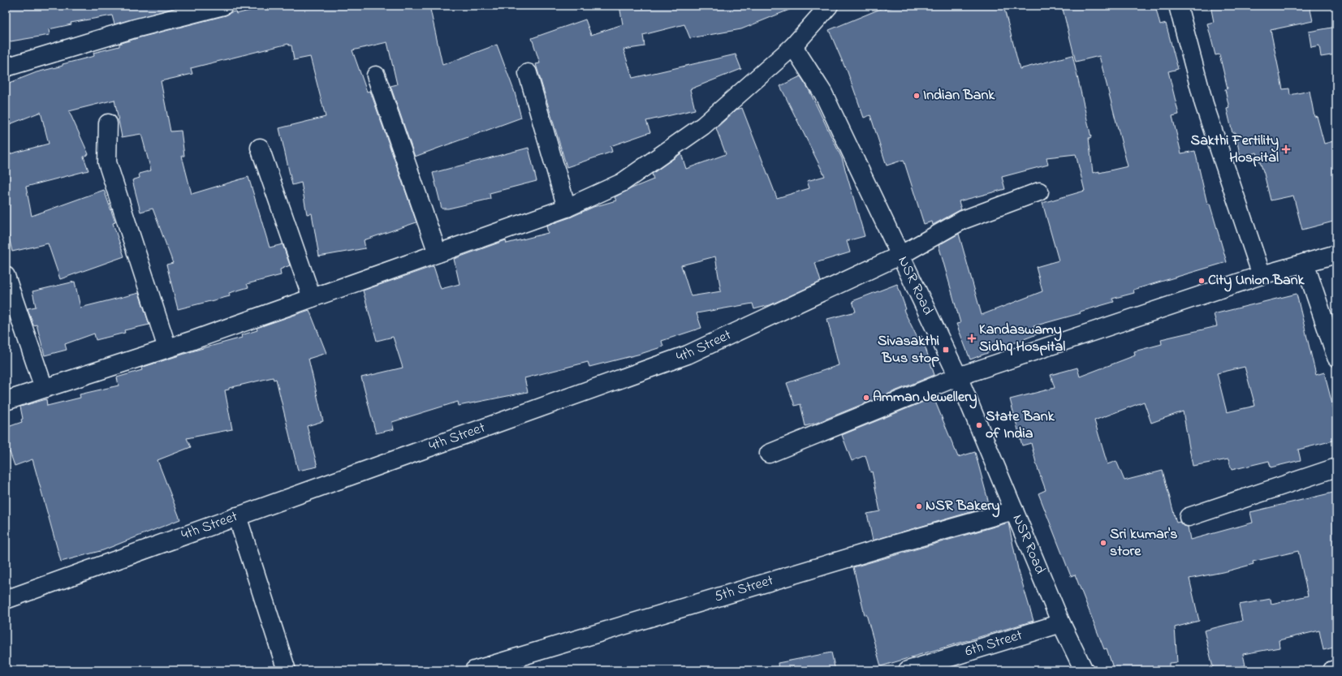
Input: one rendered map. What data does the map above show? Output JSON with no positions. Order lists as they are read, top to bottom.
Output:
{
  "streets": {
    "street": [
      "NSR Road",
      "4th Street",
      "5th Street",
      "6th Street"
    ]
  },
  "crossings": [
    ["NSR Road", "4th Street"],
    ["NSR Road", "5th Street"],
    ["NSR Road", "6th Street"]
  ],
  "places": {
    "other": [
      "Indian Bank",
      "City Union Bank",
      "Amman Jewellery",
      "State Bank of India",
      "NSR Bakery",
      "Sri kumar's store"
    ],
    "health": ["Sakthi Fertility Hospital", "Kandaswamy Sidhq Hospital"],
    "transit": ["Sivasakthi Bus stop"]
  }
}
